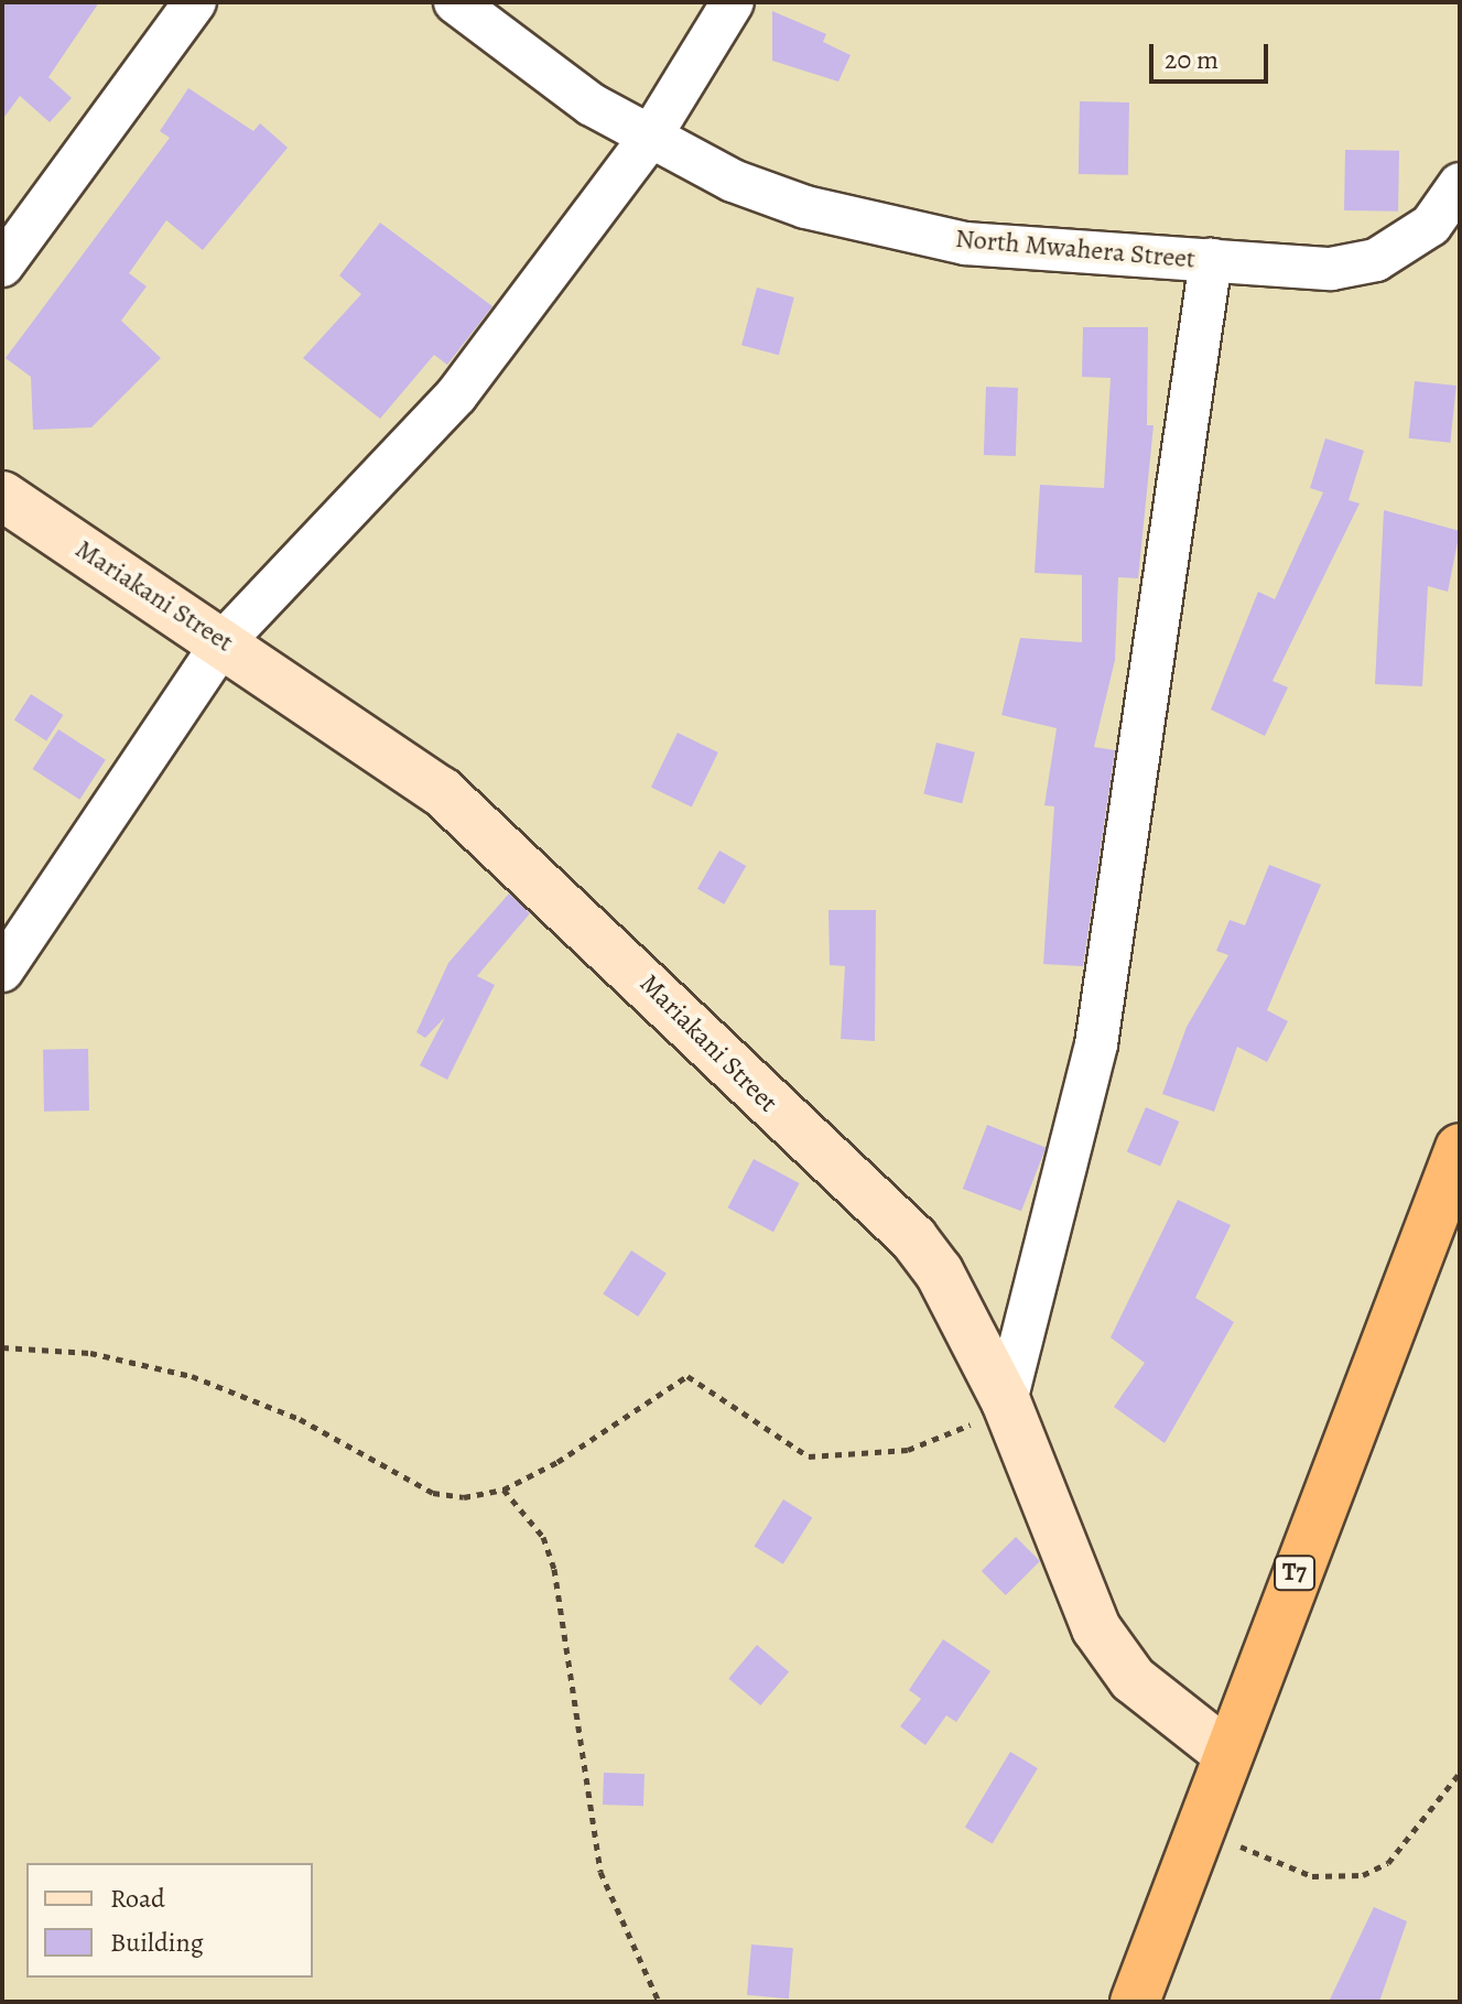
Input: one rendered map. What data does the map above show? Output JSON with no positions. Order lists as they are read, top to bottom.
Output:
{
  "streets": {
    "highway": ["T7"],
    "street": ["North Mwahera Street", "Mariakani Street"]
  },
  "crossings": [
    ["Mariakani Street", "T7"]
  ],
  "legend": ["Road", "Building"],
  "scale_bar": "20 m"
}
